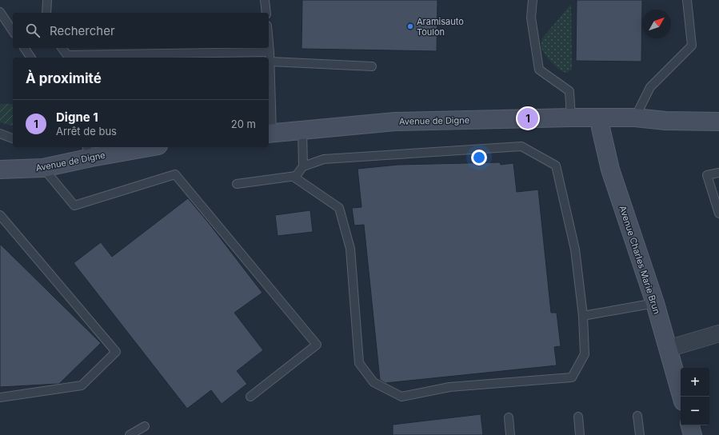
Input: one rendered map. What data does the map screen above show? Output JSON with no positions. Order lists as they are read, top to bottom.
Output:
{
  "streets": {
    "street": ["Avenue de Digne", "Avenue Charles Marie Brun"]
  },
  "crossings": [
    ["Avenue de Digne", "Avenue Charles Marie Brun"]
  ],
  "places": ["Aramisauto Toulon"],
  "north": "top right",
  "page": {
    "search": "Rechercher",
    "heading": "À proximité",
    "list": [
      {
        "mark": "1",
        "name": "Digne 1",
        "note": "Arrêt de bus",
        "value": "20 m"
      }
    ],
    "pins": "1",
    "map_buttons": ["+", "−"]
  }
}
